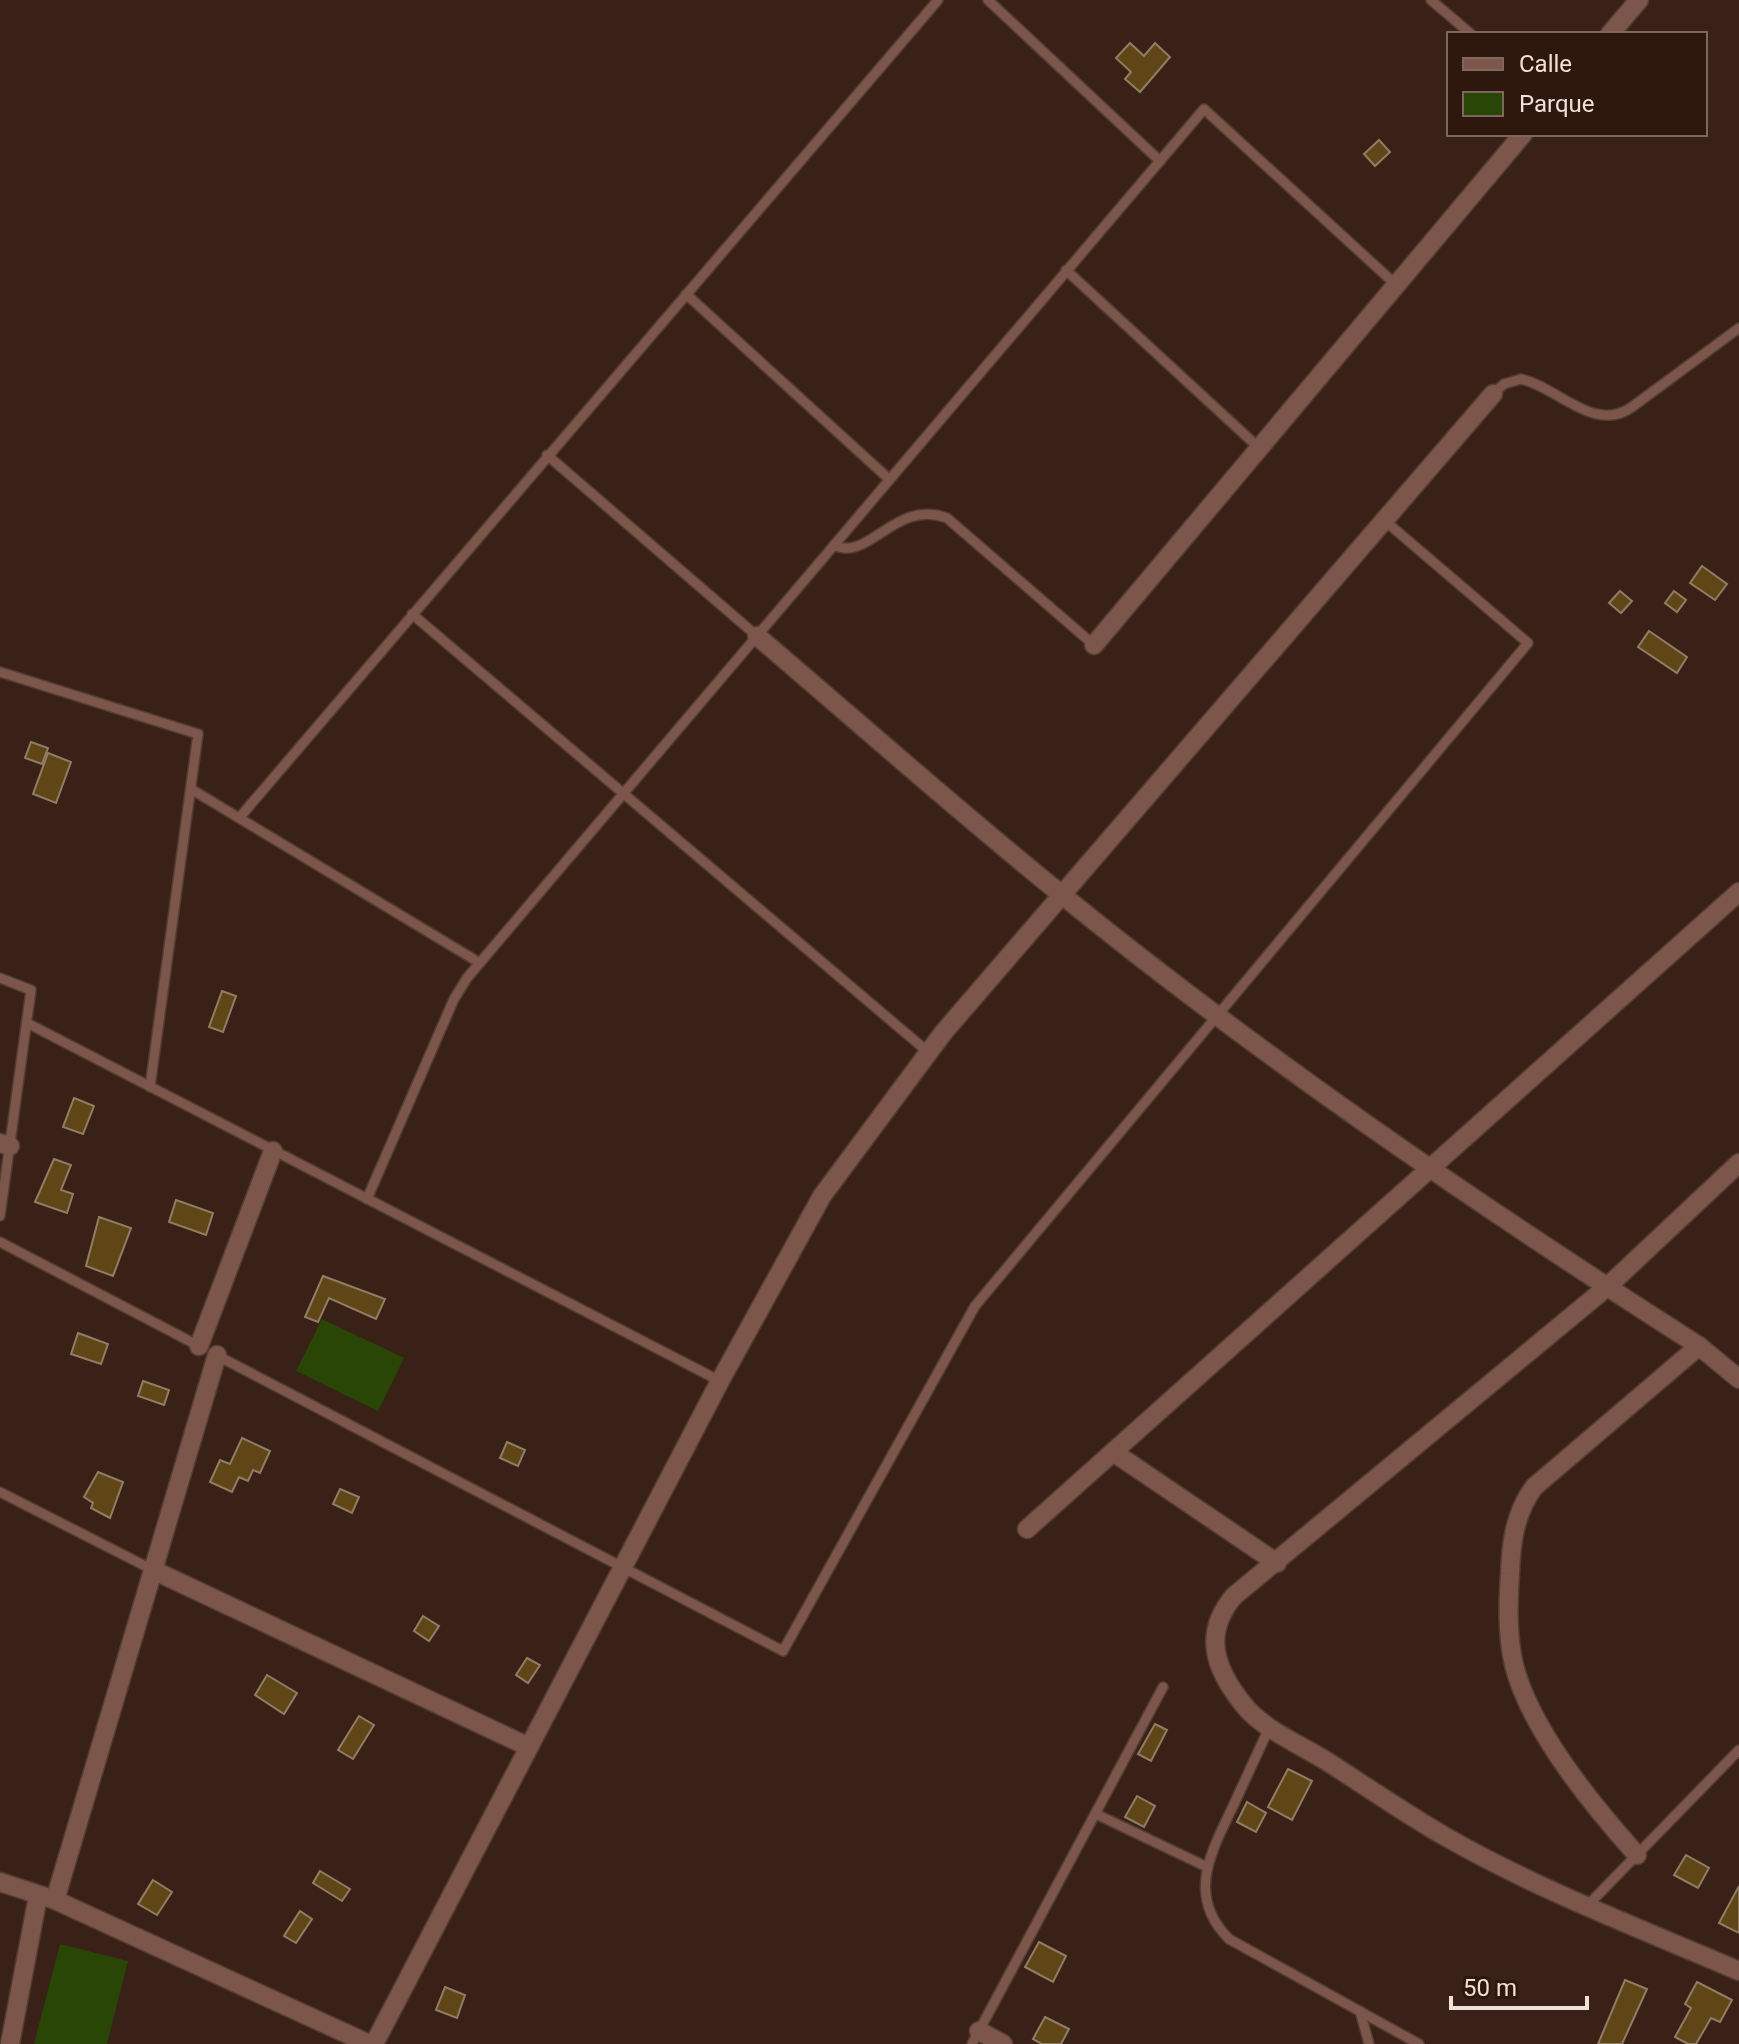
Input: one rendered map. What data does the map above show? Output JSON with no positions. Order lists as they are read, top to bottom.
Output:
{
  "legend": ["Calle", "Parque"],
  "scale_bar": "50 m"
}
